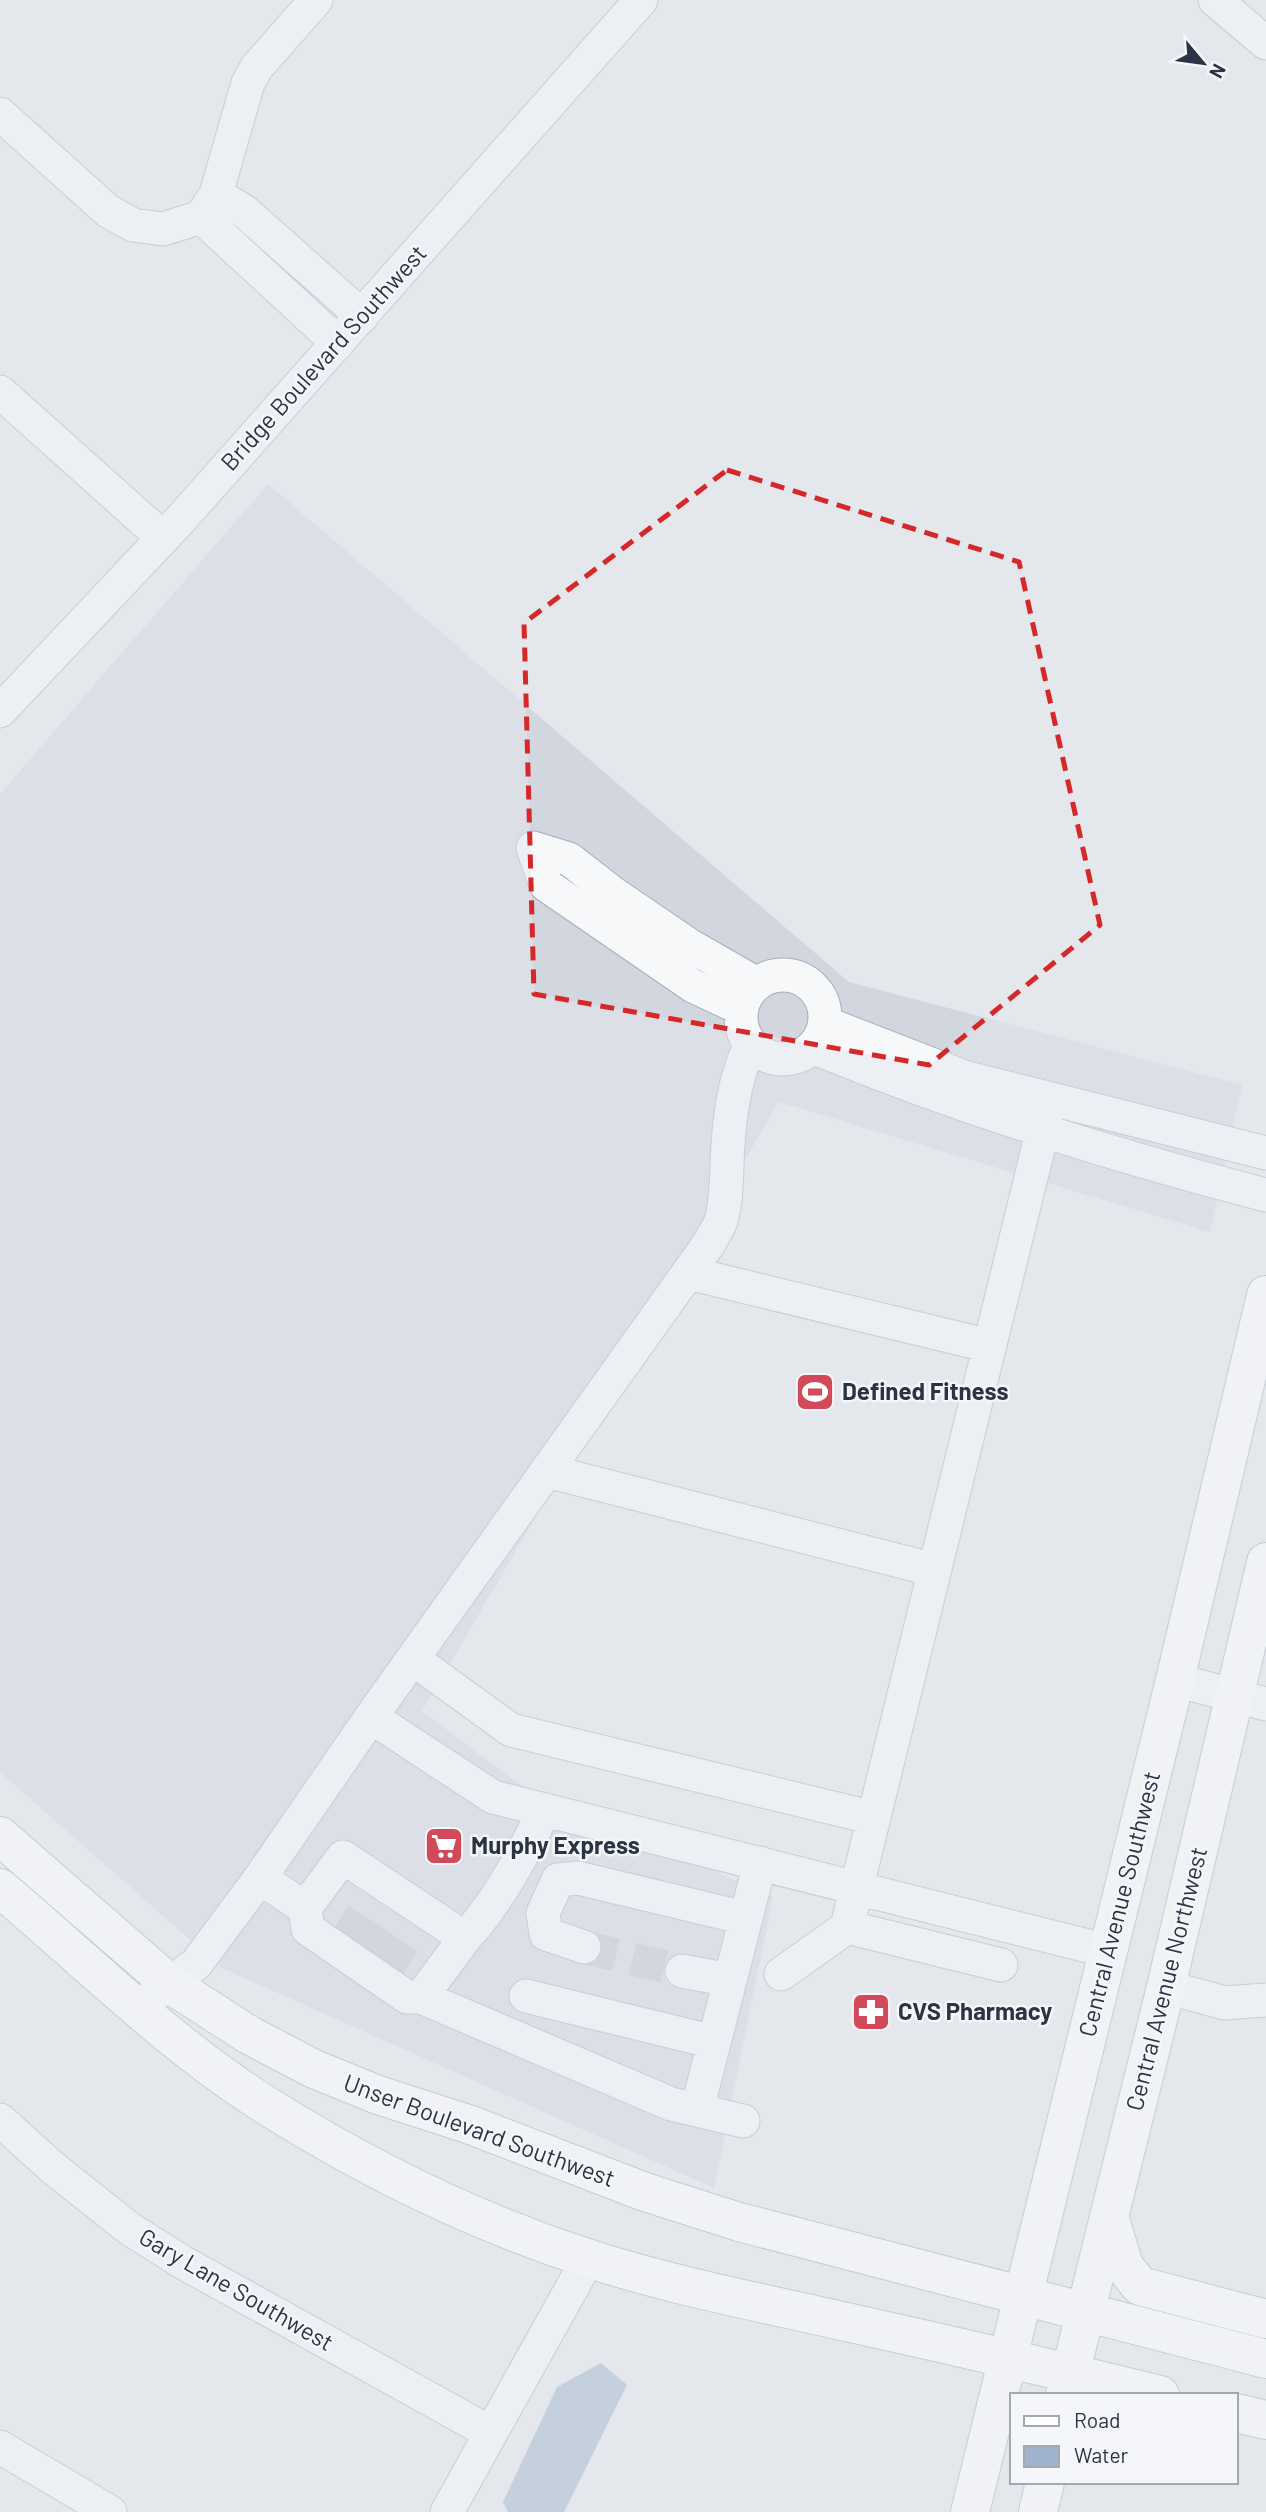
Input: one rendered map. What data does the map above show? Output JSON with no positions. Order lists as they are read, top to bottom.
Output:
{
  "streets": {
    "main road": ["Central Avenue Southwest", "Central Avenue Northwest", "Unser Boulevard Southwest"],
    "street": ["Bridge Boulevard Southwest", "Gary Lane Southwest"]
  },
  "crossings": [
    ["Central Avenue Southwest", "Unser Boulevard Southwest"],
    ["Central Avenue Northwest", "Unser Boulevard Southwest"]
  ],
  "places": {
    "sports": ["Defined Fitness"],
    "supermarket": ["Murphy Express"],
    "pharmacy": ["CVS Pharmacy"]
  },
  "legend": ["Road", "Water"],
  "north": "bottom right"
}
